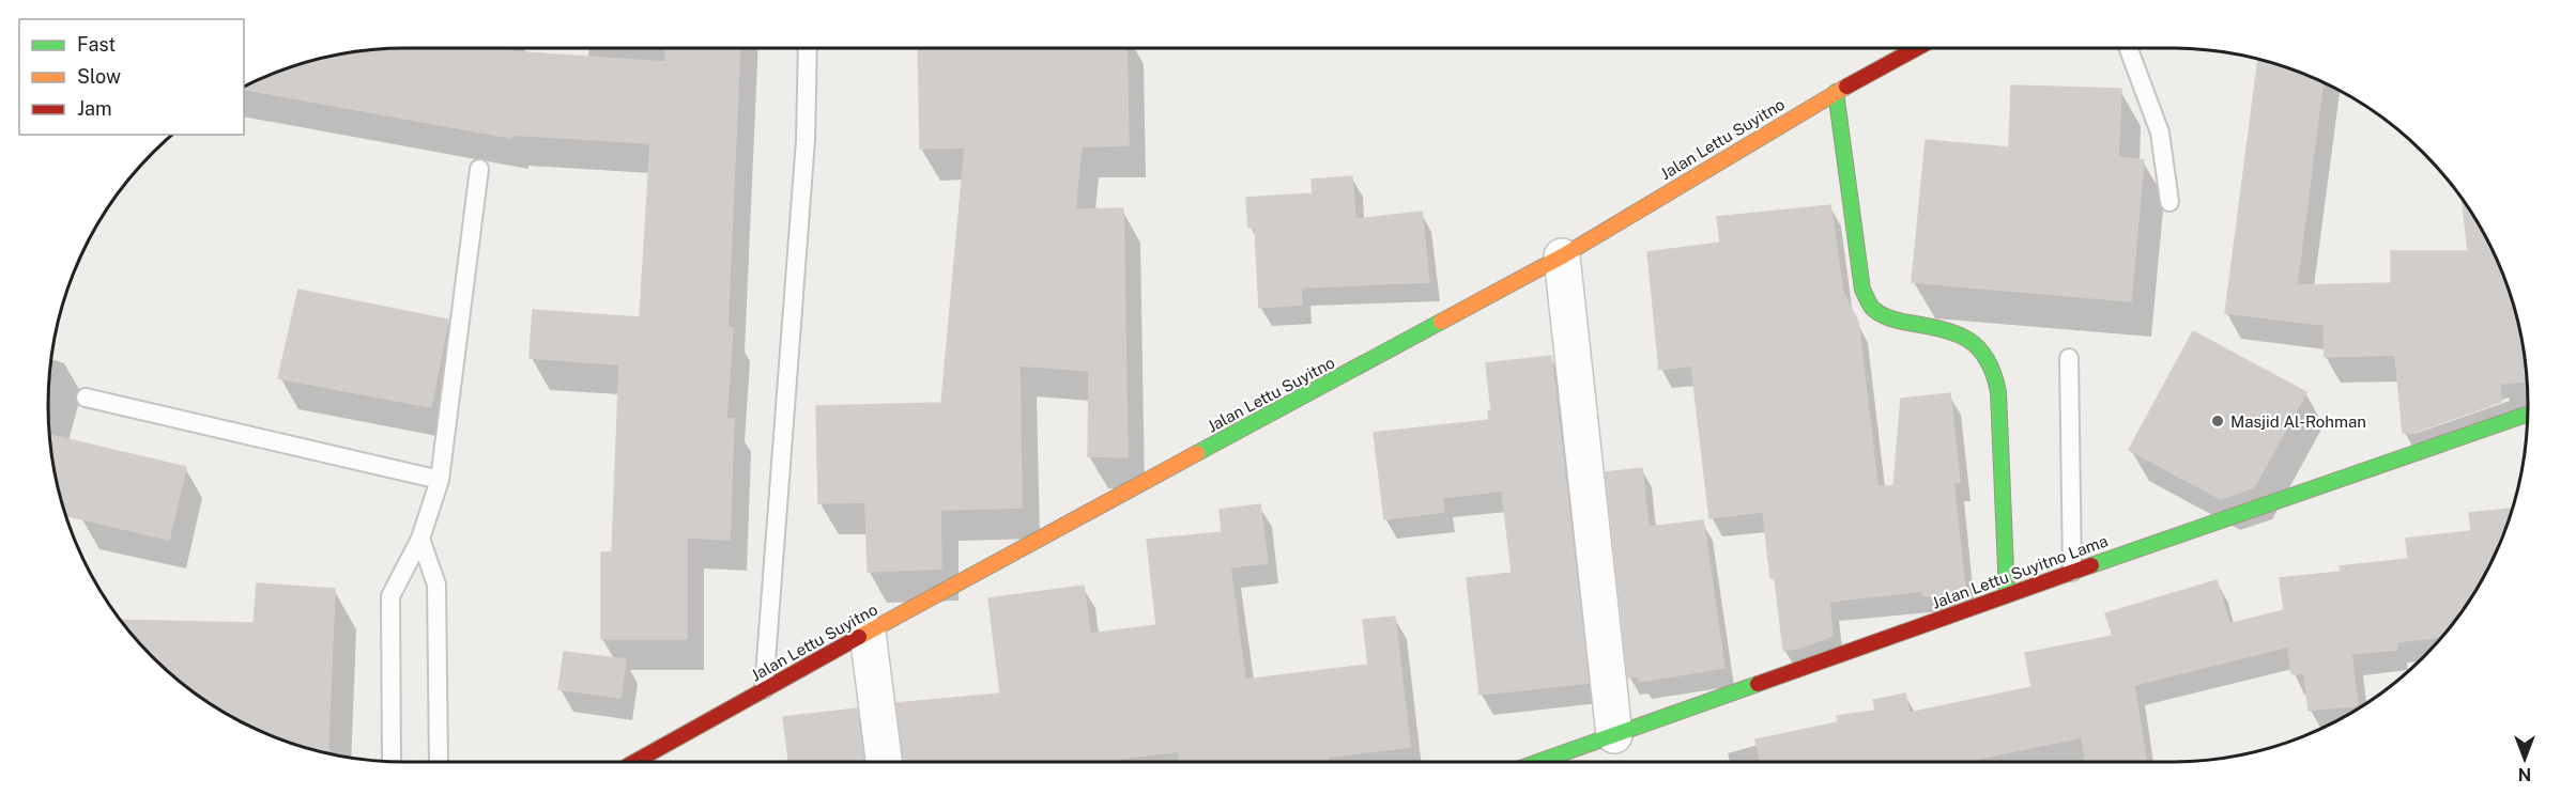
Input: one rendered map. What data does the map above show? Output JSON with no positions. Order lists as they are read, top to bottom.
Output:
{
  "streets": {
    "main road": ["Jalan Lettu Suyitno", "Jalan Lettu Suyitno Lama"]
  },
  "places": ["Masjid Al-Rohman"],
  "legend": ["Fast", "Slow", "Jam"],
  "north": "bottom"
}
